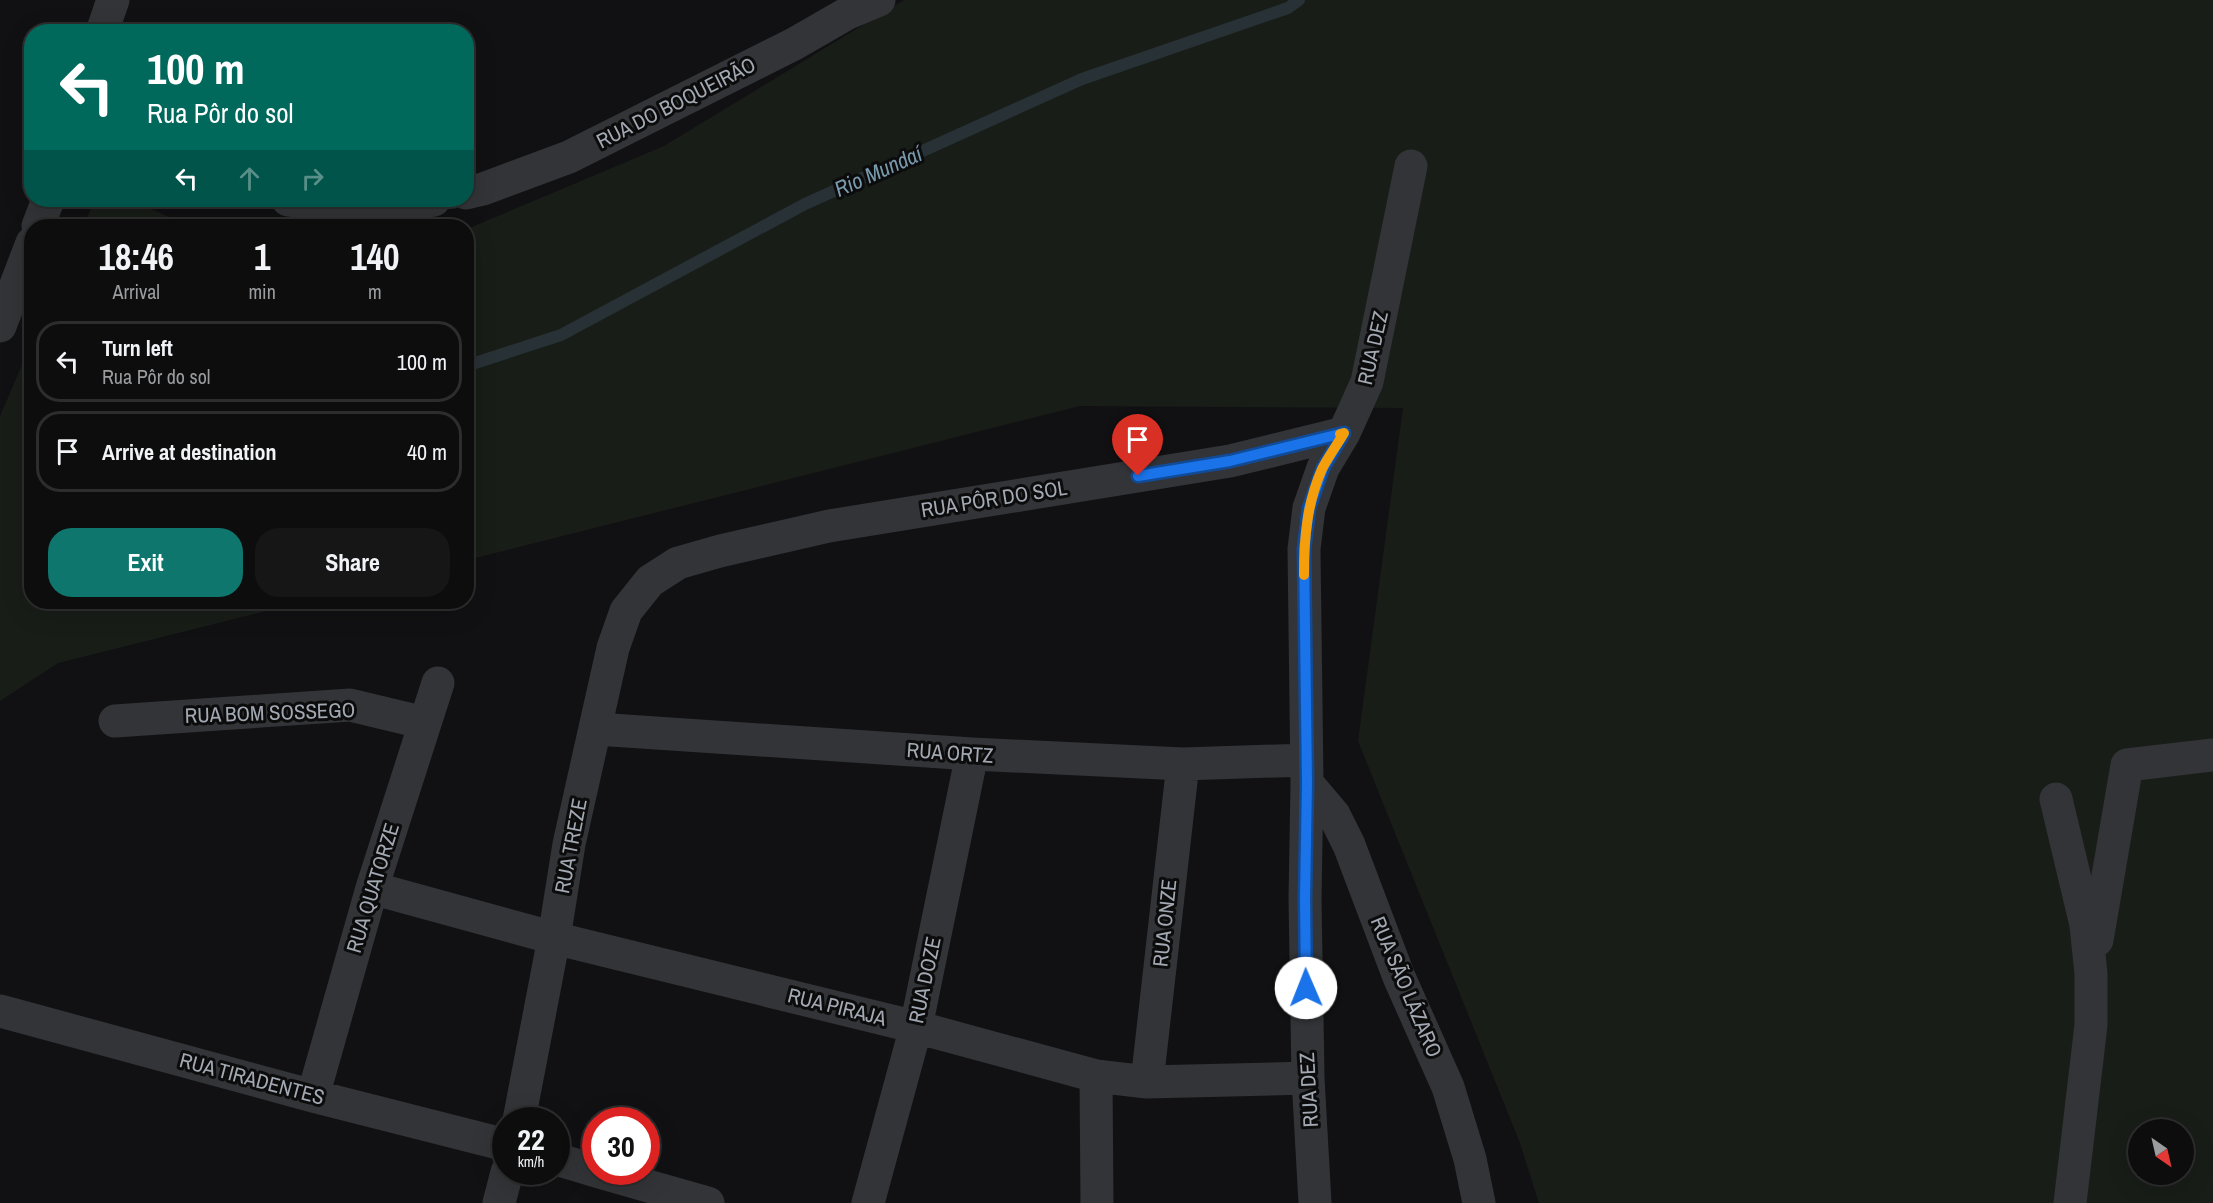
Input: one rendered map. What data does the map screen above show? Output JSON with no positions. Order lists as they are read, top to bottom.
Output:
{
  "streets": {
    "street": [
      "RUA DO BOQUEIRÃO",
      "RUA DEZ",
      "RUA PÔR DO SOL",
      "RUA BOM SOSSEGO",
      "RUA ORTZ",
      "RUA TREZE",
      "RUA QUATORZE",
      "RUA ONZE",
      "RUA DOZE",
      "RUA SÃO LÁZARO",
      "RUA PIRAJA",
      "RUA TIRADENTES"
    ]
  },
  "crossings": [
    ["RUA DEZ", "RUA PÔR DO SOL"],
    ["RUA DEZ", "RUA ORTZ"],
    ["RUA DEZ", "RUA SÃO LÁZARO"],
    ["RUA DEZ", "RUA PIRAJA"],
    ["RUA PÔR DO SOL", "RUA TREZE"],
    ["RUA BOM SOSSEGO", "RUA QUATORZE"],
    ["RUA ORTZ", "RUA TREZE"],
    ["RUA ORTZ", "RUA ONZE"],
    ["RUA ORTZ", "RUA DOZE"],
    ["RUA ORTZ", "RUA SÃO LÁZARO"],
    ["RUA TREZE", "RUA PIRAJA"],
    ["RUA QUATORZE", "RUA PIRAJA"],
    ["RUA QUATORZE", "RUA TIRADENTES"],
    ["RUA ONZE", "RUA PIRAJA"],
    ["RUA DOZE", "RUA PIRAJA"]
  ],
  "water": ["Rio Mundaí"],
  "north": "bottom right",
  "page": {
    "turn": ["100 m", "Rua Pôr do sol"],
    "eta": [
      "18:46",
      "Arrival",
      "1",
      "min",
      "140",
      "m"
    ],
    "list": [
      {
        "name": "Turn left",
        "note": "Rua Pôr do sol",
        "value": "100 m"
      },
      {
        "name": "Arrive at destination",
        "value": "40 m"
      }
    ],
    "buttons": ["Exit", "Share"],
    "speed": "22 km/h",
    "limit": "30"
  }
}
